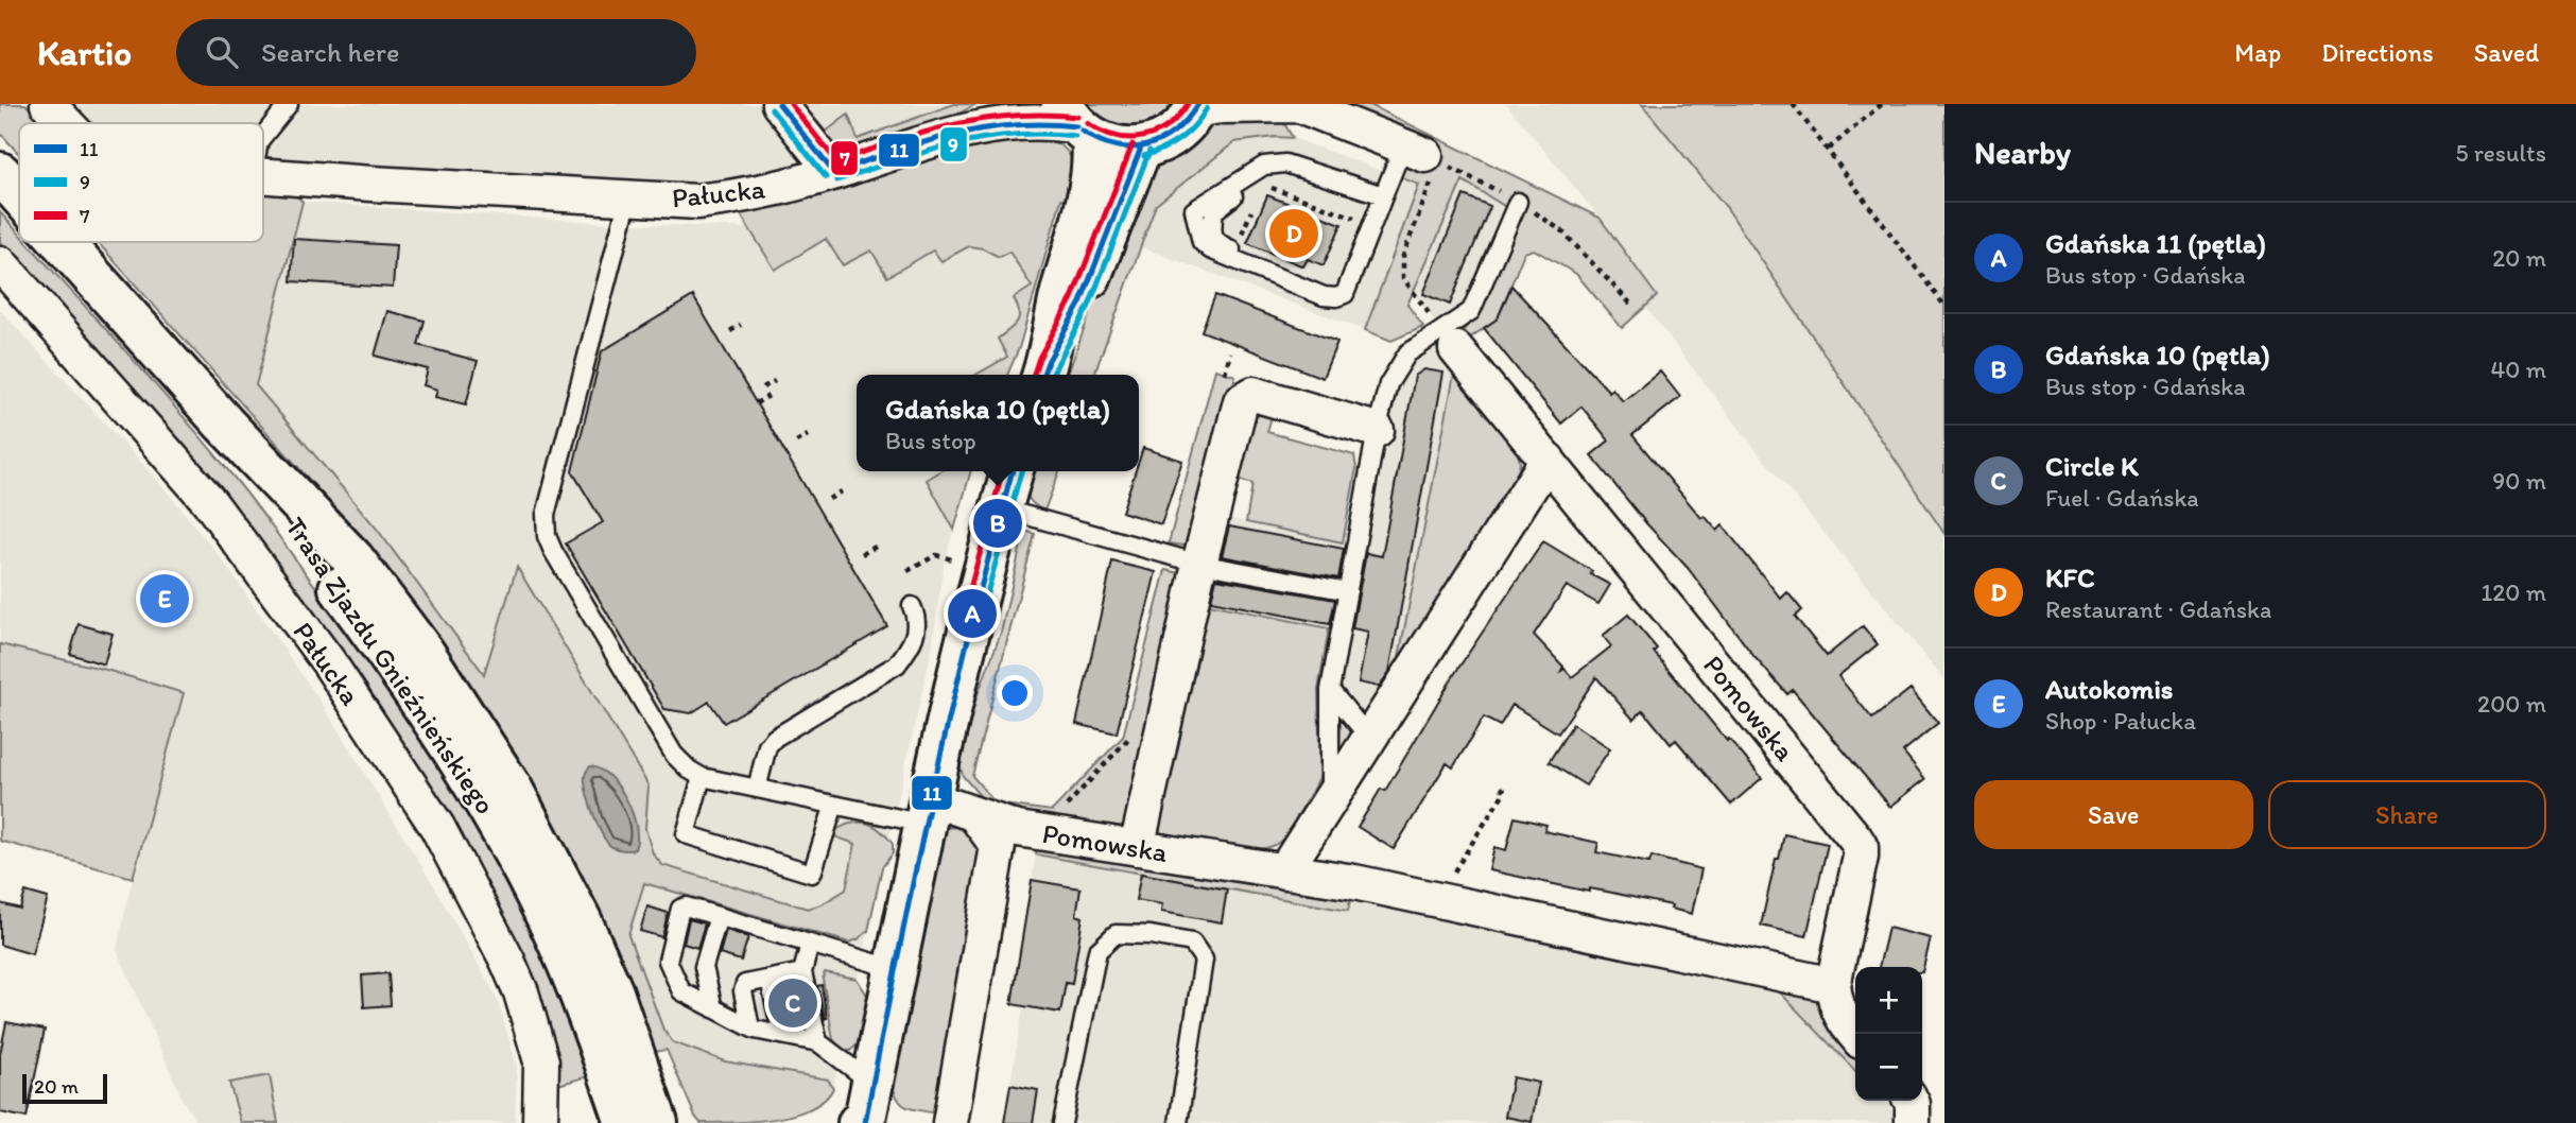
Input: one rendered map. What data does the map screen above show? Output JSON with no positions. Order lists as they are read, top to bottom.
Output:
{
  "streets": {
    "main road": ["Trasa Zjazdu Gnieźnieńskiego"],
    "street": ["Pałucka", "Pomowska"]
  },
  "lines": ["transit line 11", "transit line 7", "transit line 9"],
  "legend": ["11", "9", "7"],
  "scale_bar": "20 m",
  "page": {
    "header": "Kartio",
    "search": "Search here",
    "nav": ["Map", "Directions", "Saved"],
    "heading": ["Nearby", "5 results"],
    "list": [
      {
        "mark": "A",
        "name": "Gdańska 11 (pętla)",
        "note": "Bus stop · Gdańska",
        "value": "20 m"
      },
      {
        "mark": "B",
        "name": "Gdańska 10 (pętla)",
        "note": "Bus stop · Gdańska",
        "value": "40 m"
      },
      {
        "mark": "C",
        "name": "Circle K",
        "note": "Fuel · Gdańska",
        "value": "90 m"
      },
      {
        "mark": "D",
        "name": "KFC",
        "note": "Restaurant · Gdańska",
        "value": "120 m"
      },
      {
        "mark": "E",
        "name": "Autokomis",
        "note": "Shop · Pałucka",
        "value": "200 m"
      }
    ],
    "pins": [
      "D",
      "B",
      "E",
      "A",
      "C"
    ],
    "popup": ["Gdańska 10 (pętla)", "Bus stop"],
    "buttons": ["Save", "Share"],
    "map_buttons": ["+", "−"],
    "scale": "20 m"
  }
}
